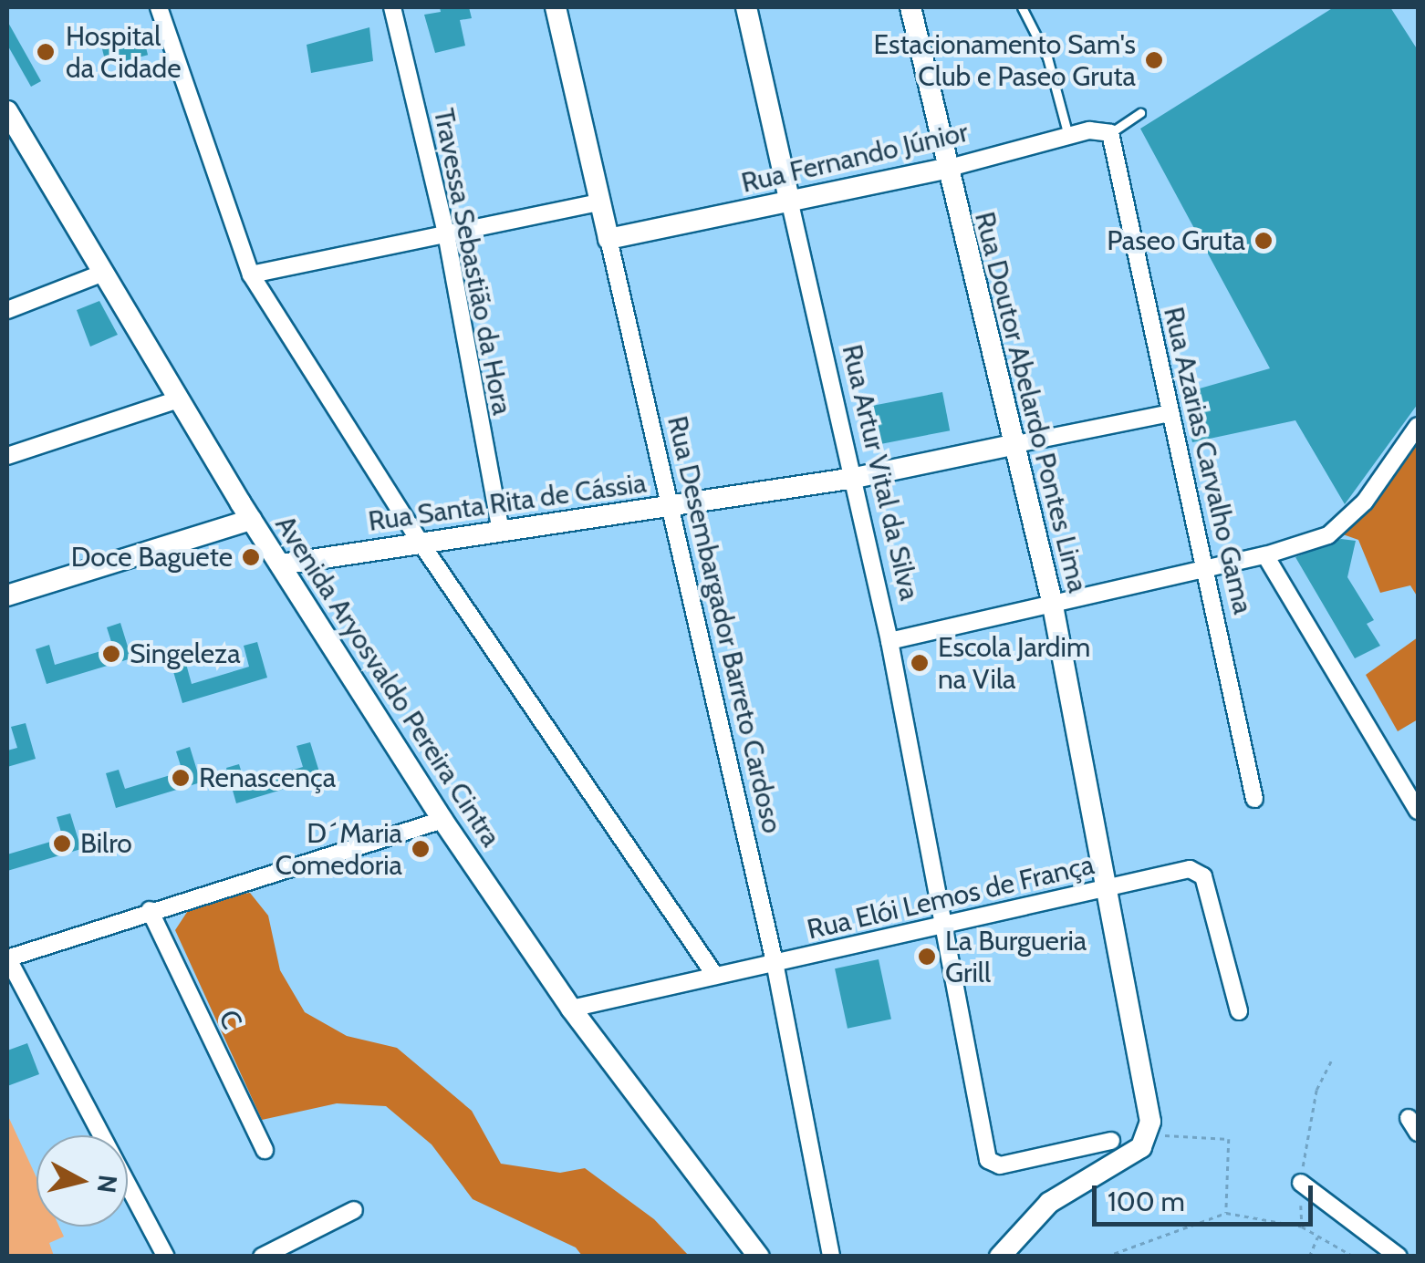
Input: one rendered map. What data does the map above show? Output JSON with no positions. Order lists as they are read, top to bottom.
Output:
{
  "streets": {
    "main road": [
      "Rua Fernando Júnior",
      "Rua Doutor Abelardo Pontes Lima",
      "Rua Artur Vital da Silva",
      "Rua Santa Rita de Cássia",
      "Rua Desembargador Barreto Cardoso",
      "Avenida Aryosvaldo Pereira Cintra"
    ],
    "street": [
      "Travessa Sebastião da Hora",
      "Rua Azarias Carvalho Gama",
      "Rua Elói Lemos de França",
      "C"
    ]
  },
  "crossings": [
    ["Rua Fernando Júnior", "Rua Doutor Abelardo Pontes Lima"],
    ["Rua Fernando Júnior", "Rua Azarias Carvalho Gama"],
    ["Rua Fernando Júnior", "Rua Artur Vital da Silva"],
    ["Rua Fernando Júnior", "Rua Desembargador Barreto Cardoso"],
    ["Travessa Sebastião da Hora", "Rua Santa Rita de Cássia"],
    ["Rua Doutor Abelardo Pontes Lima", "Rua Santa Rita de Cássia"],
    ["Rua Doutor Abelardo Pontes Lima", "Rua Elói Lemos de França"],
    ["Rua Azarias Carvalho Gama", "Rua Santa Rita de Cássia"],
    ["Rua Artur Vital da Silva", "Rua Santa Rita de Cássia"],
    ["Rua Artur Vital da Silva", "Rua Elói Lemos de França"],
    ["Rua Santa Rita de Cássia", "Rua Desembargador Barreto Cardoso"],
    ["Rua Santa Rita de Cássia", "Avenida Aryosvaldo Pereira Cintra"],
    ["Rua Desembargador Barreto Cardoso", "Rua Elói Lemos de França"],
    ["Avenida Aryosvaldo Pereira Cintra", "Rua Elói Lemos de França"]
  ],
  "places": [
    "Hospital da Cidade",
    "Estacionamento Sam's Club e Paseo Gruta",
    "Paseo Gruta",
    "Doce Baguete",
    "Singeleza",
    "Escola Jardim na Vila",
    "Renascença",
    "Bilro",
    "D´Maria Comedoria",
    "La Burgueria Grill"
  ],
  "scale_bar": "100 m",
  "north": "right"
}
